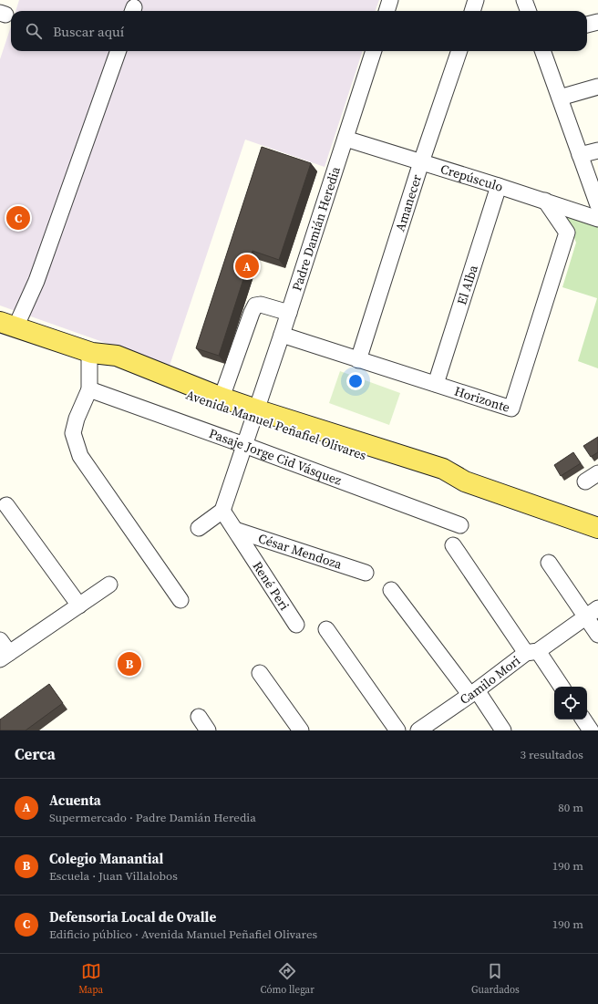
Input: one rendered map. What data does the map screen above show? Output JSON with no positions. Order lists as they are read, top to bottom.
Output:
{
  "streets": {
    "main road": ["Avenida Manuel Peñafiel Olivares"],
    "street": [
      "Crepúsculo",
      "Amanecer",
      "Padre Damián Heredia",
      "El Alba",
      "Horizonte",
      "Pasaje Jorge Cid Vásquez",
      "César Mendoza",
      "René Peri",
      "Camilo Mori"
    ]
  },
  "crossings": [
    ["Crepúsculo", "Amanecer"],
    ["Crepúsculo", "Padre Damián Heredia"],
    ["Crepúsculo", "El Alba"],
    ["Crepúsculo", "Horizonte"],
    ["Amanecer", "Horizonte"],
    ["Padre Damián Heredia", "Horizonte"],
    ["Padre Damián Heredia", "Avenida Manuel Peñafiel Olivares"],
    ["Padre Damián Heredia", "Pasaje Jorge Cid Vásquez"],
    ["Padre Damián Heredia", "René Peri"],
    ["El Alba", "Horizonte"],
    ["César Mendoza", "René Peri"]
  ],
  "page": {
    "search": "Buscar aquí",
    "pins": ["C", "A", "B"],
    "heading": ["Cerca", "3 resultados"],
    "list": [
      {
        "mark": "A",
        "name": "Acuenta",
        "note": "Supermercado · Padre Damián Heredia",
        "value": "80 m"
      },
      {
        "mark": "B",
        "name": "Colegio Manantial",
        "note": "Escuela · Juan Villalobos",
        "value": "190 m"
      },
      {
        "mark": "C",
        "name": "Defensoria Local de Ovalle",
        "note": "Edificio público · Avenida Manuel Peñafiel Olivares",
        "value": "190 m"
      }
    ],
    "nav": ["Mapa", "Cómo llegar", "Guardados"]
  }
}
